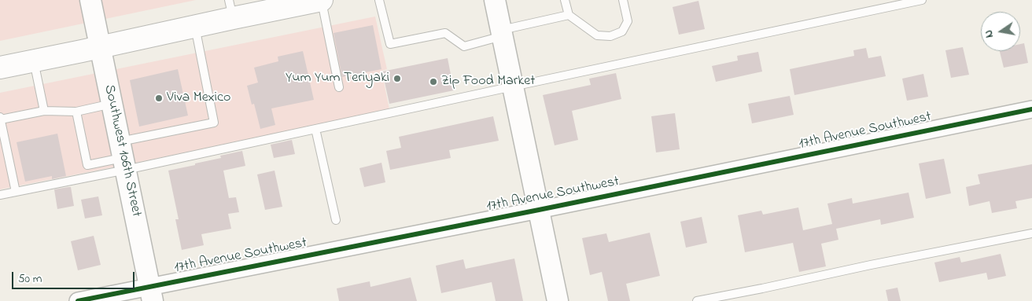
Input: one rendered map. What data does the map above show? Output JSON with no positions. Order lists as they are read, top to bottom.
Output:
{
  "streets": {
    "street": ["17th Avenue Southwest", "Southwest 106th Street"]
  },
  "crossings": [
    ["17th Avenue Southwest", "Southwest 106th Street"]
  ],
  "places": ["Yum Yum Teriyaki", "Zip Food Market", "Viva Mexico"],
  "scale_bar": "50 m",
  "north": "left"
}
